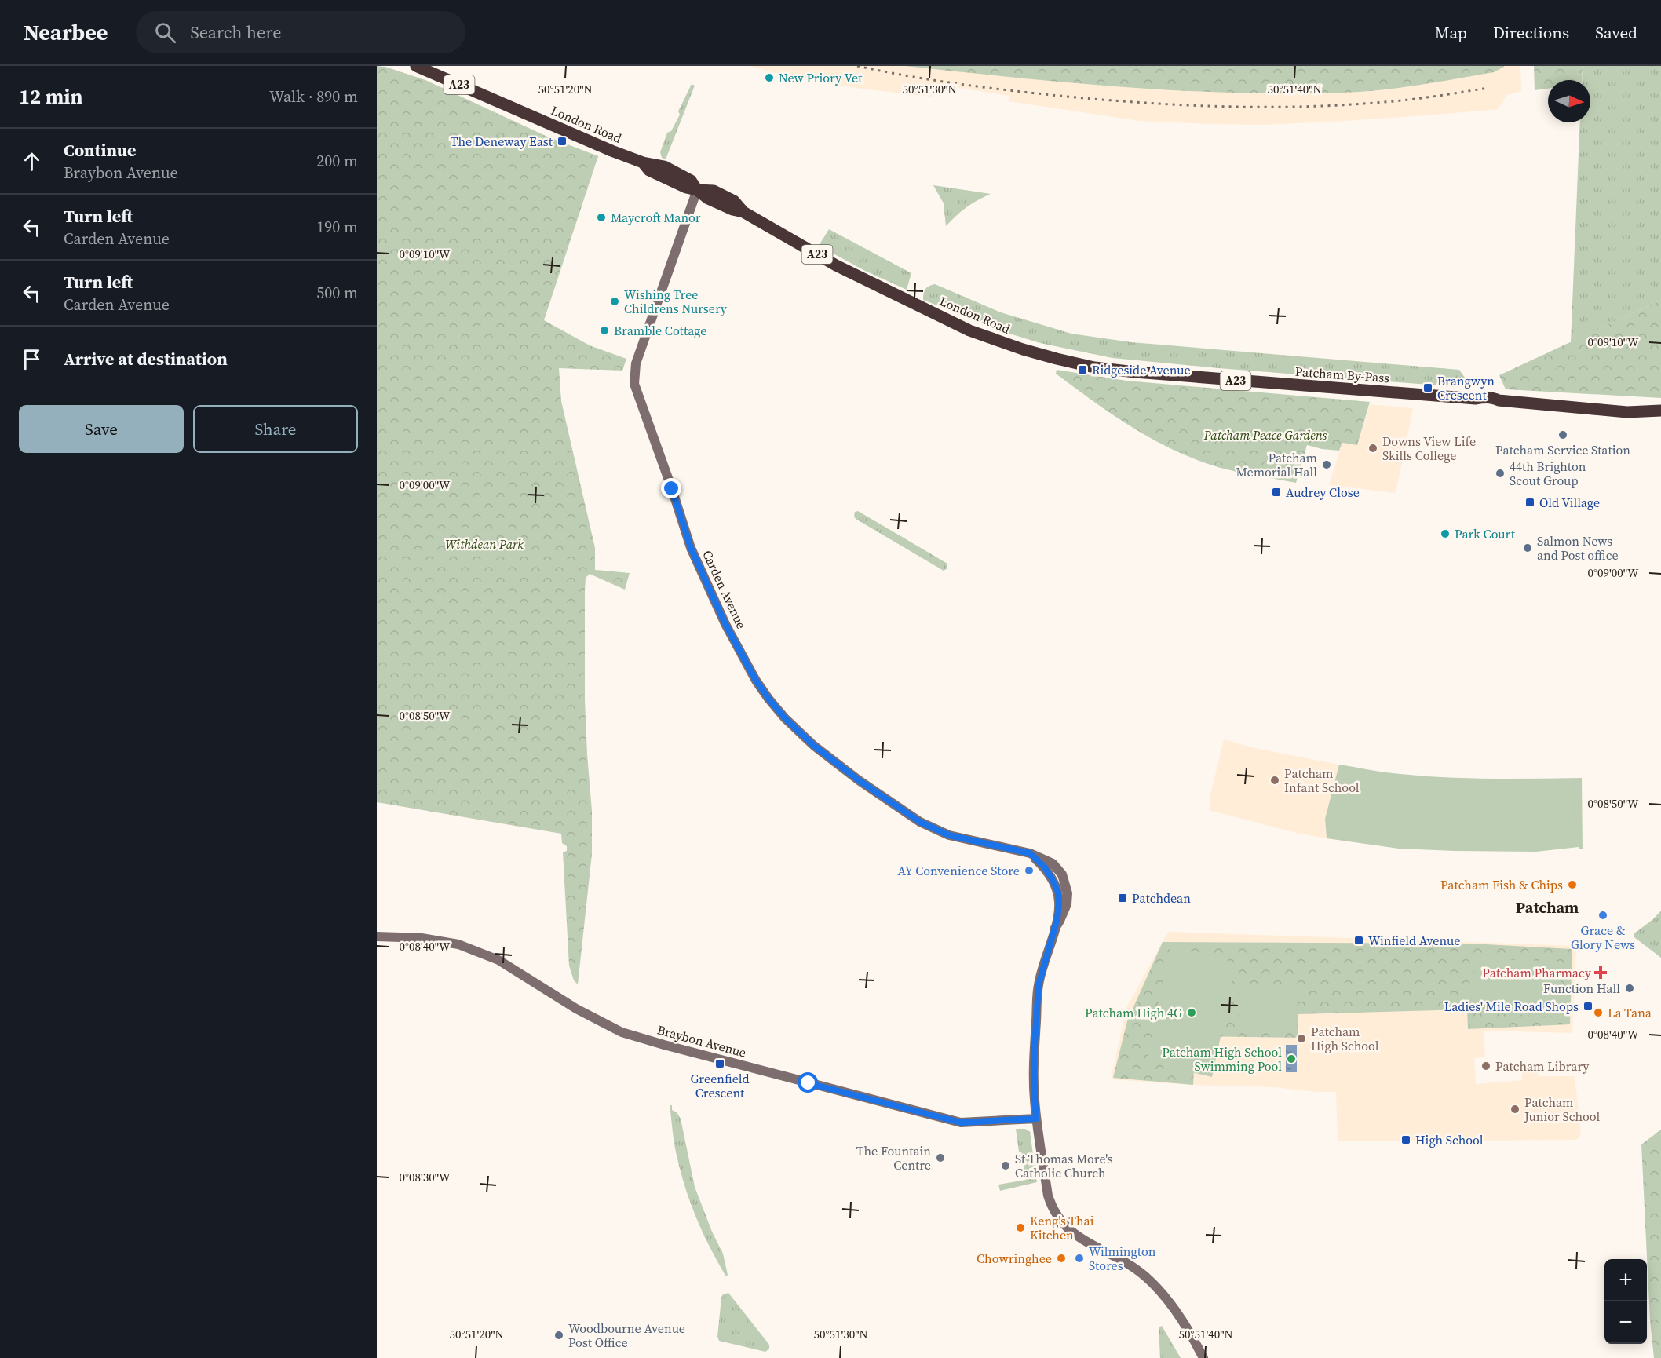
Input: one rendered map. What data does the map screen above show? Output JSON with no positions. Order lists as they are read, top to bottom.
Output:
{
  "streets": {
    "highway": ["A23", "London Road", "Patcham By-Pass"],
    "street": ["Carden Avenue", "Braybon Avenue"]
  },
  "crossings": [
    ["London Road", "Patcham By-Pass"],
    ["London Road", "Carden Avenue"],
    ["Carden Avenue", "Braybon Avenue"]
  ],
  "districts": ["Patcham"],
  "parks": ["Patcham Peace Gardens", "Withdean Park"],
  "places": {
    "other": [
      "New Priory Vet",
      "Maycroft Manor",
      "Wishing Tree Childrens Nursery",
      "Bramble Cottage",
      "Patcham Service Station",
      "Downs View Life Skills College",
      "Patcham Memorial Hall",
      "44th Brighton Scout Group",
      "Park Court",
      "Salmon News and Post office",
      "Patcham Infant School",
      "AY Convenience Store",
      "Patcham Fish & Chips",
      "Grace & Glory News",
      "Function Hall",
      "Patcham High 4G",
      "La Tana",
      "Patcham High School",
      "Patcham High School Swimming Pool",
      "Patcham Library",
      "Patcham Junior School",
      "The Fountain Centre",
      "St Thomas More's Catholic Church",
      "Keng's Thai Kitchen",
      "Chowringhee",
      "Wilmington Stores",
      "Woodbourne Avenue Post Office"
    ],
    "transit": [
      "The Deneway East",
      "Ridgeside Avenue",
      "Brangwyn Crescent",
      "Audrey Close",
      "Old Village",
      "Patchdean",
      "Winfield Avenue",
      "Ladies' Mile Road Shops",
      "Greenfield Crescent",
      "High School"
    ],
    "health": ["Patcham Pharmacy"]
  },
  "north": "right",
  "page": {
    "header": "Nearbee",
    "search": "Search here",
    "nav": ["Map", "Directions", "Saved"],
    "heading": ["12 min", "Walk · 890 m"],
    "list": [
      ["Continue", "Braybon Avenue", "200 m"],
      ["Turn left", "Carden Avenue", "190 m"],
      ["Turn left", "Carden Avenue", "500 m"],
      "Arrive at destination"
    ],
    "buttons": ["Save", "Share"],
    "map_buttons": ["+", "−"]
  },
  "coordinates": [
    "50°51'20\"N",
    "50°51'30\"N",
    "50°51'40\"N",
    "0°09'10\"W",
    "0°09'00\"W",
    "0°08'50\"W",
    "0°08'40\"W",
    "0°08'30\"W"
  ]
}
